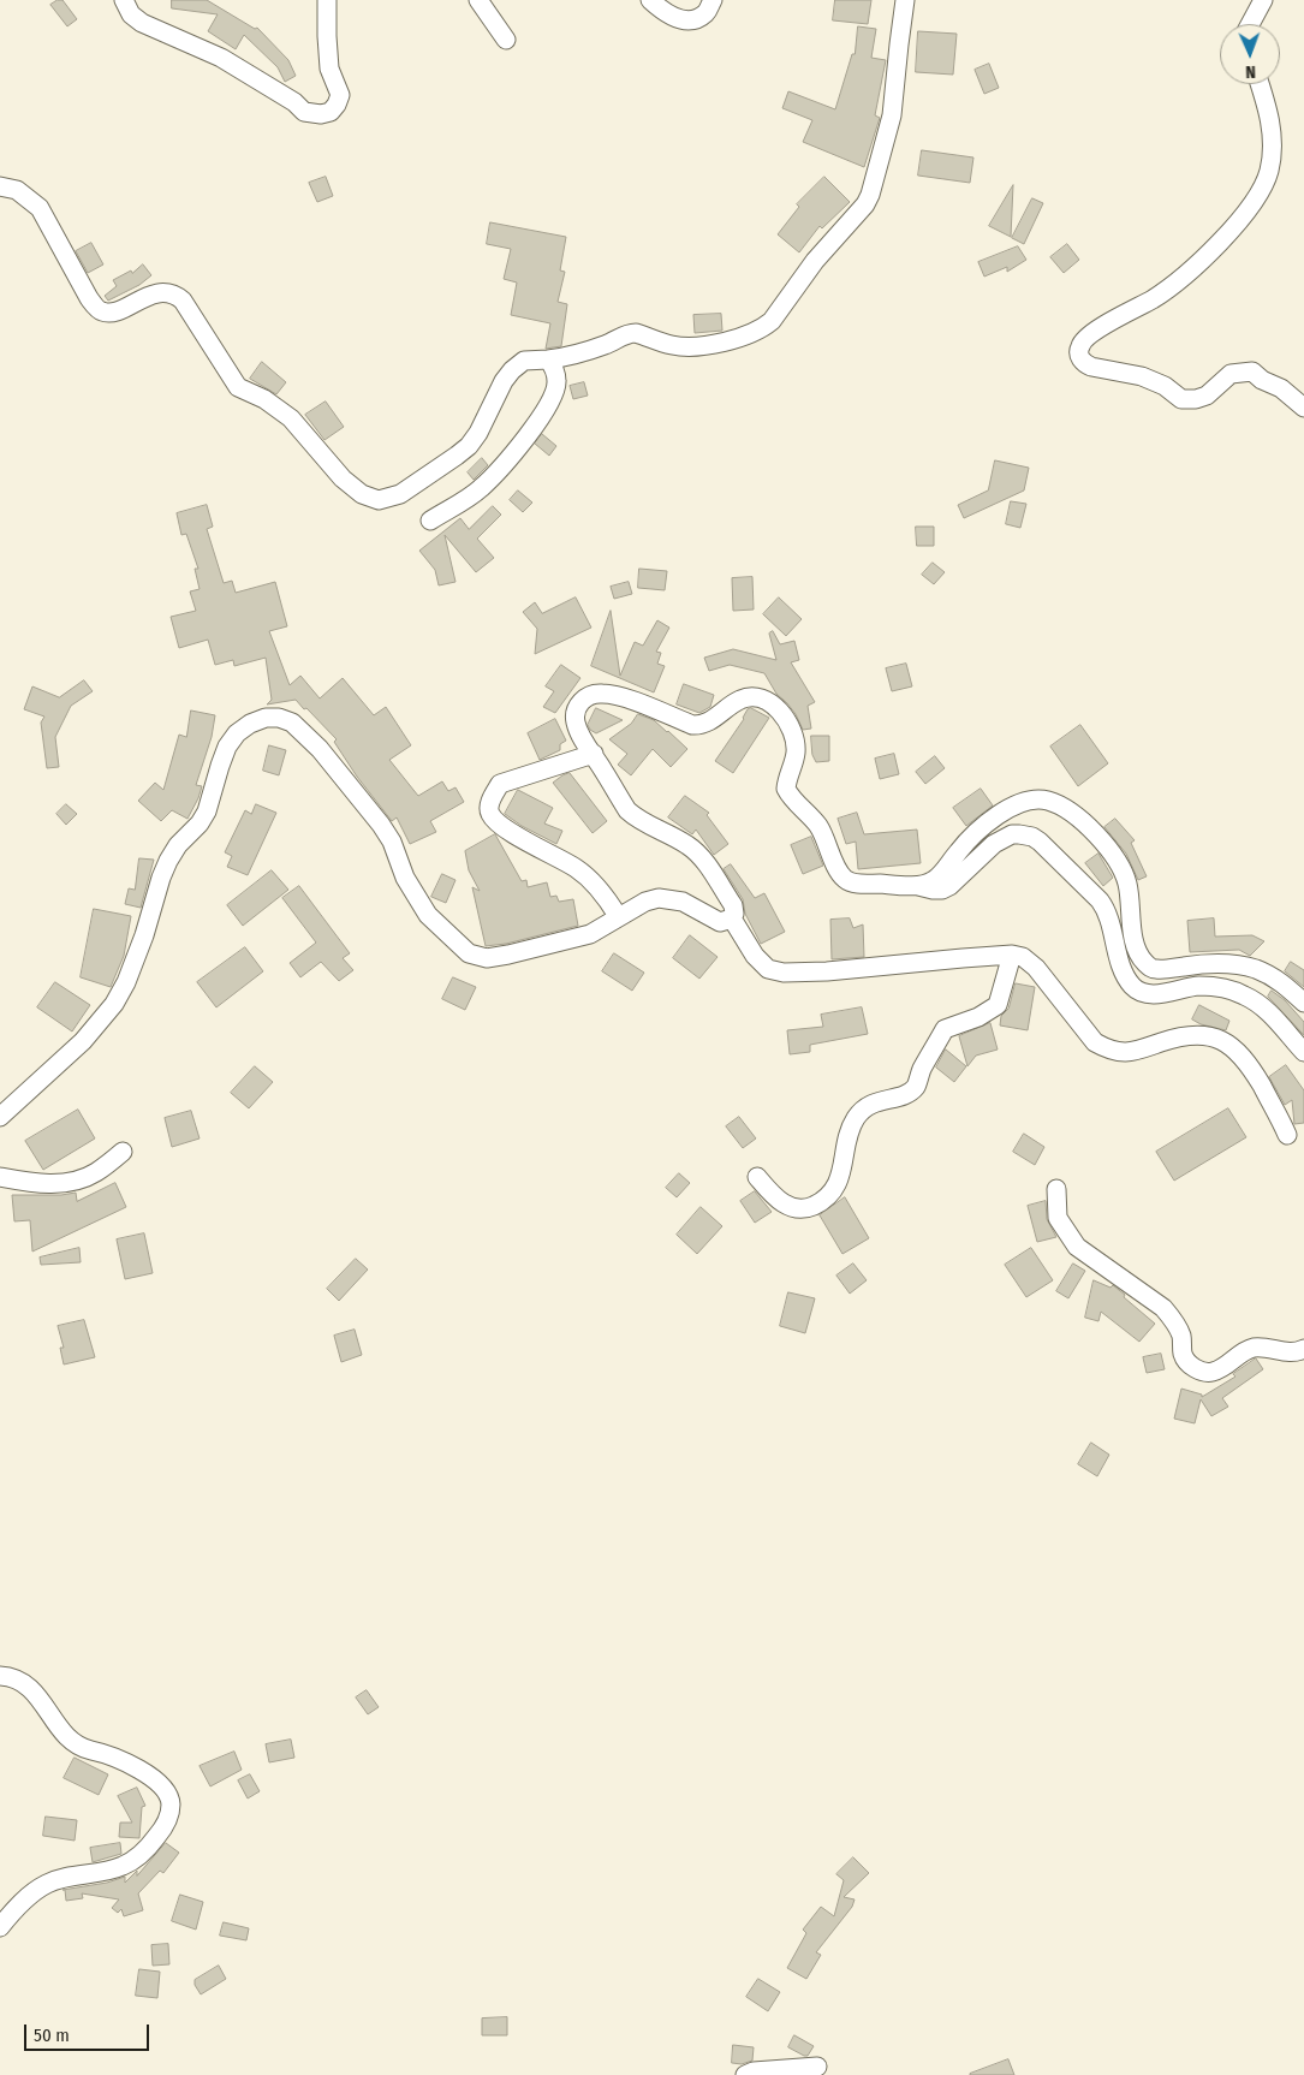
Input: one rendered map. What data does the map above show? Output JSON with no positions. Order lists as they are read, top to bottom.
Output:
{
  "scale_bar": "50 m",
  "north": "bottom"
}
